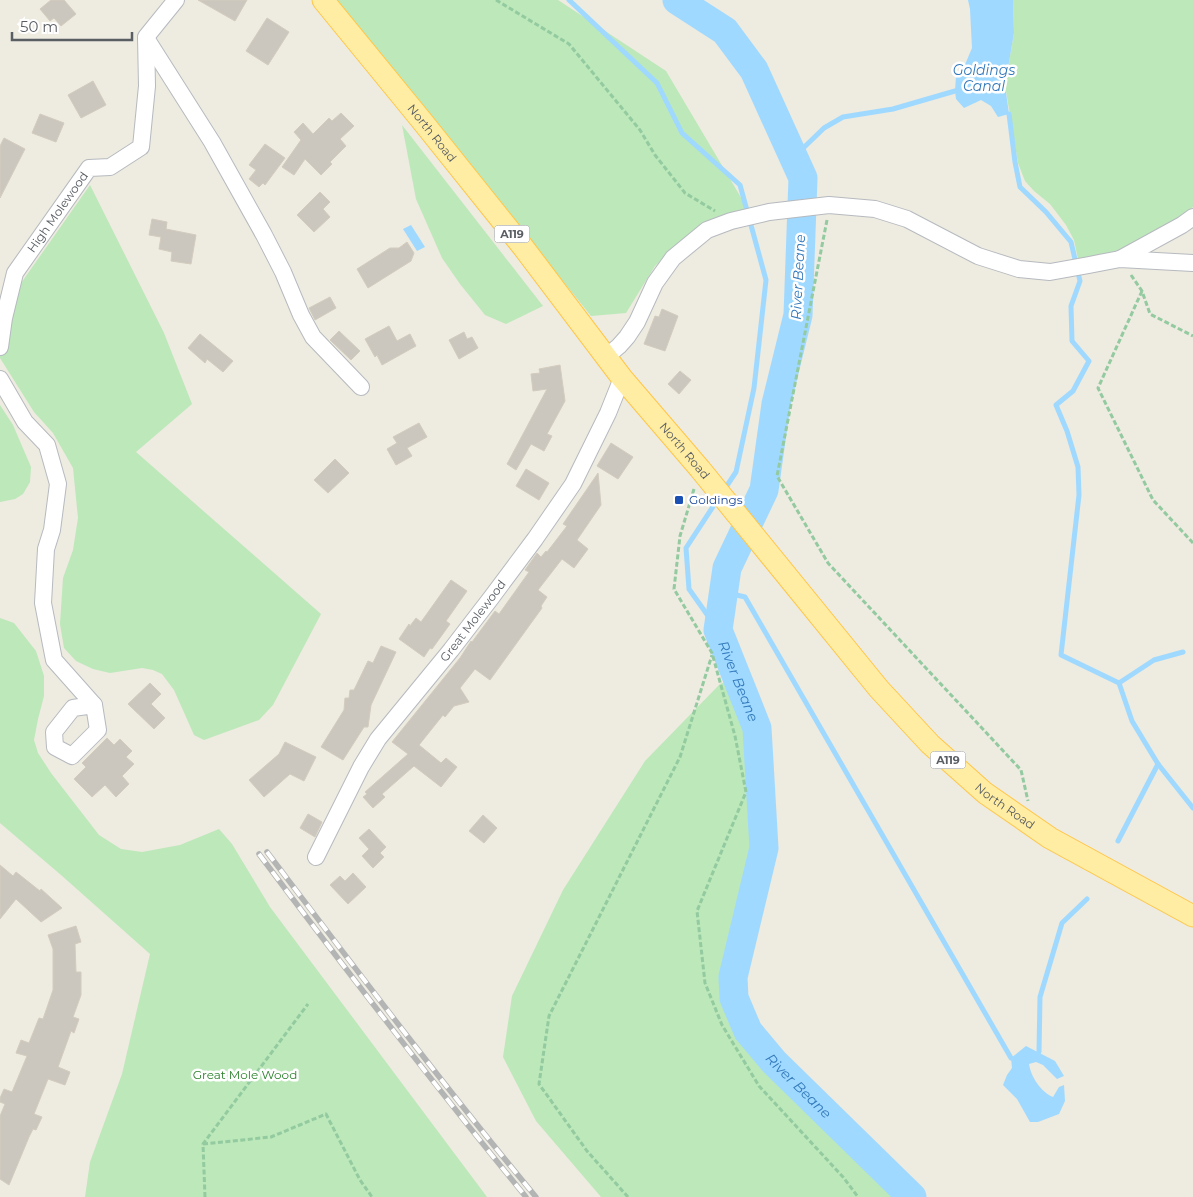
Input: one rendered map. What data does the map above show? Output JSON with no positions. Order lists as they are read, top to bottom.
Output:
{
  "streets": {
    "main road": ["North Road", "A119"],
    "street": ["High Molewood", "Great Molewood"]
  },
  "crossings": [
    ["North Road", "Great Molewood"]
  ],
  "water": ["Goldings Canal", "River Beane"],
  "parks": ["Great Mole Wood"],
  "places": {
    "transit": ["Goldings"]
  },
  "scale_bar": "50 m"
}
